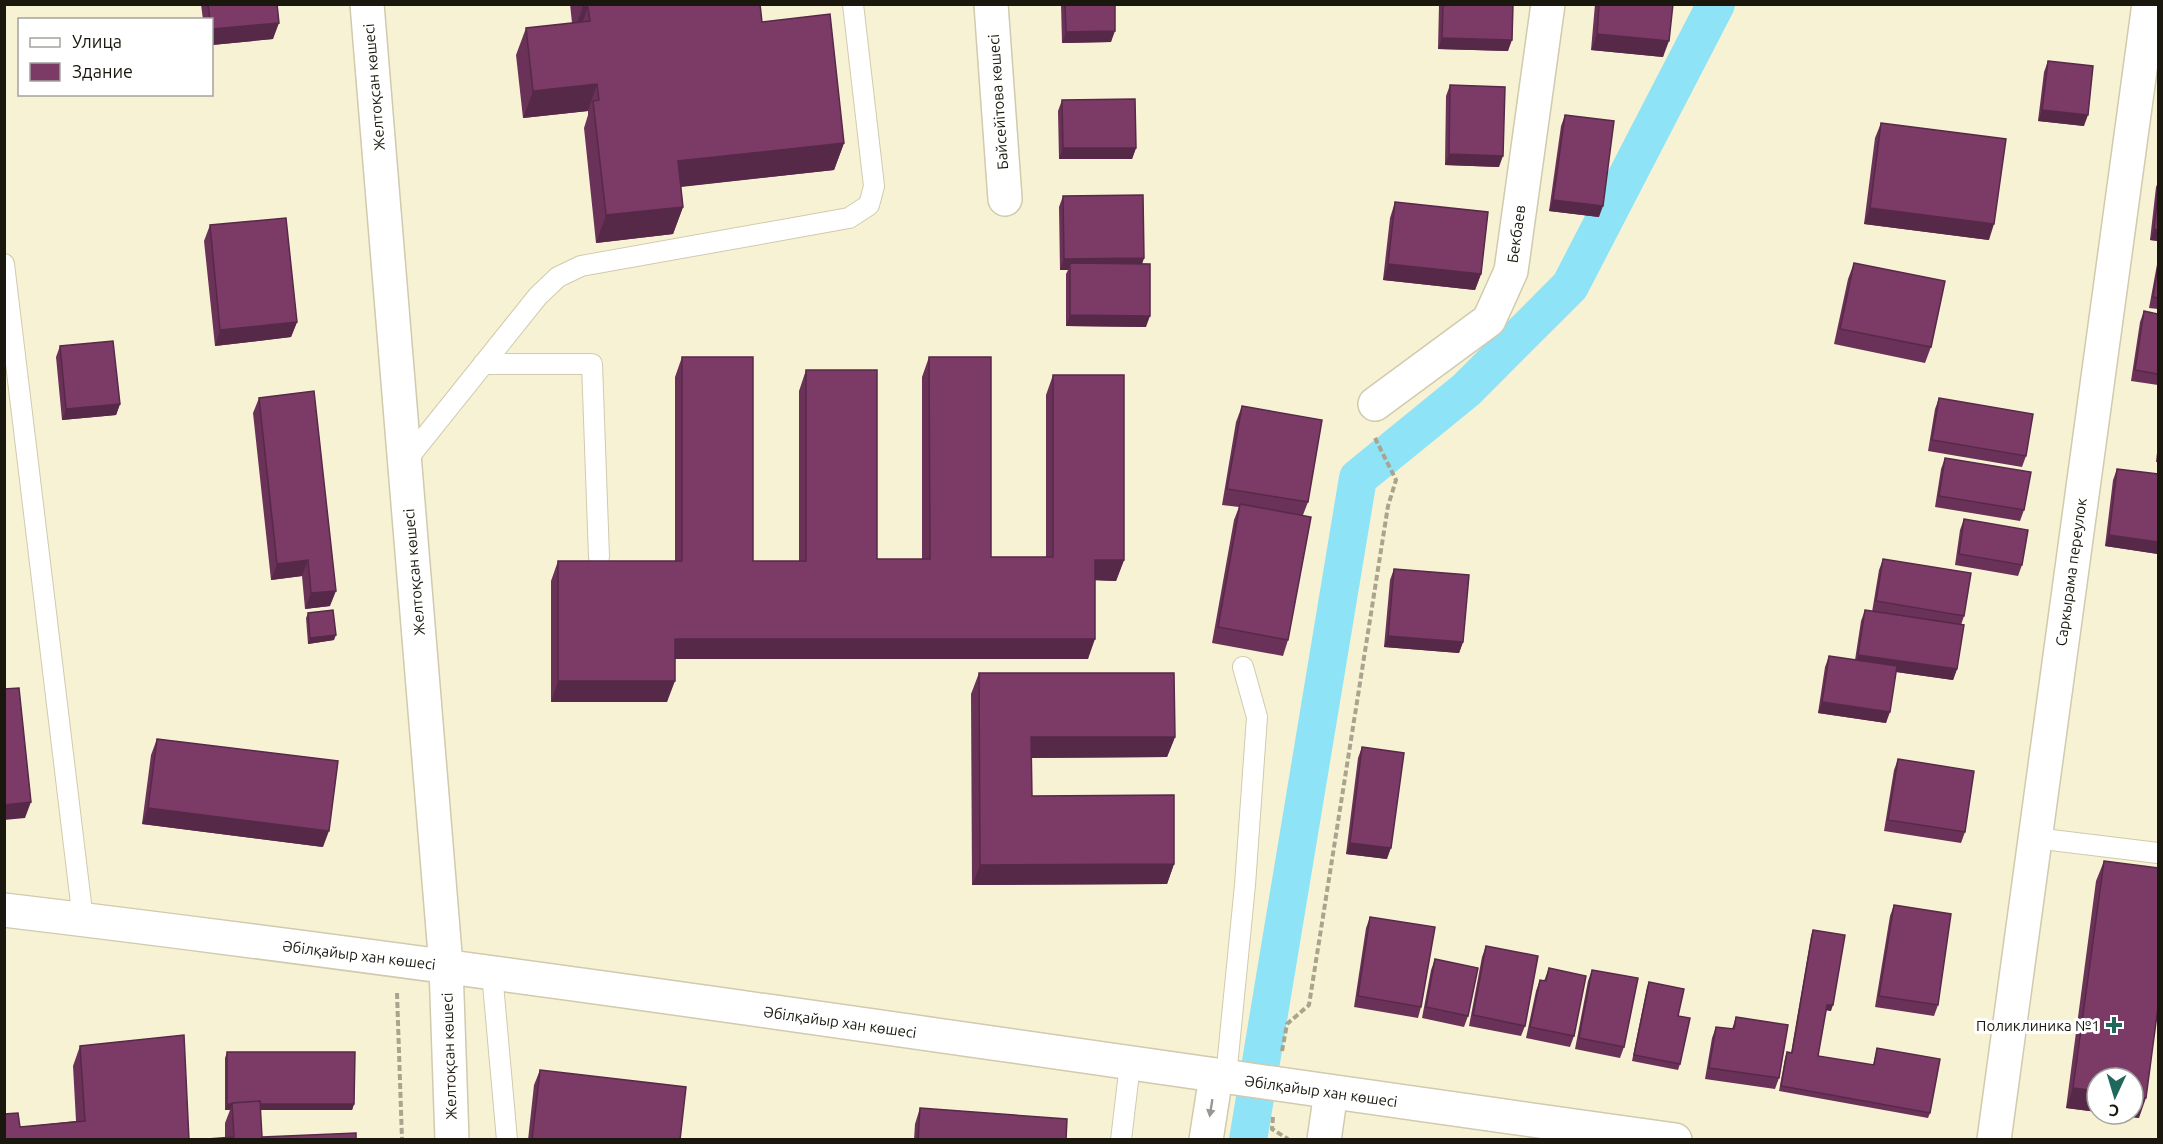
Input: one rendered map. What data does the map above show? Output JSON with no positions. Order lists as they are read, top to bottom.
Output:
{
  "streets": {
    "street": [
      "Желтоқсан көшесі",
      "Байсейітова көшесі",
      "Бекбаев",
      "Саркырама переулок",
      "Әбілқайыр хан көшесі"
    ]
  },
  "crossings": [
    ["Желтоқсан көшесі", "Әбілқайыр хан көшесі"]
  ],
  "places": {
    "health": ["Поликлиника №1"]
  },
  "legend": ["Улица", "Здание"],
  "north": "bottom"
}
